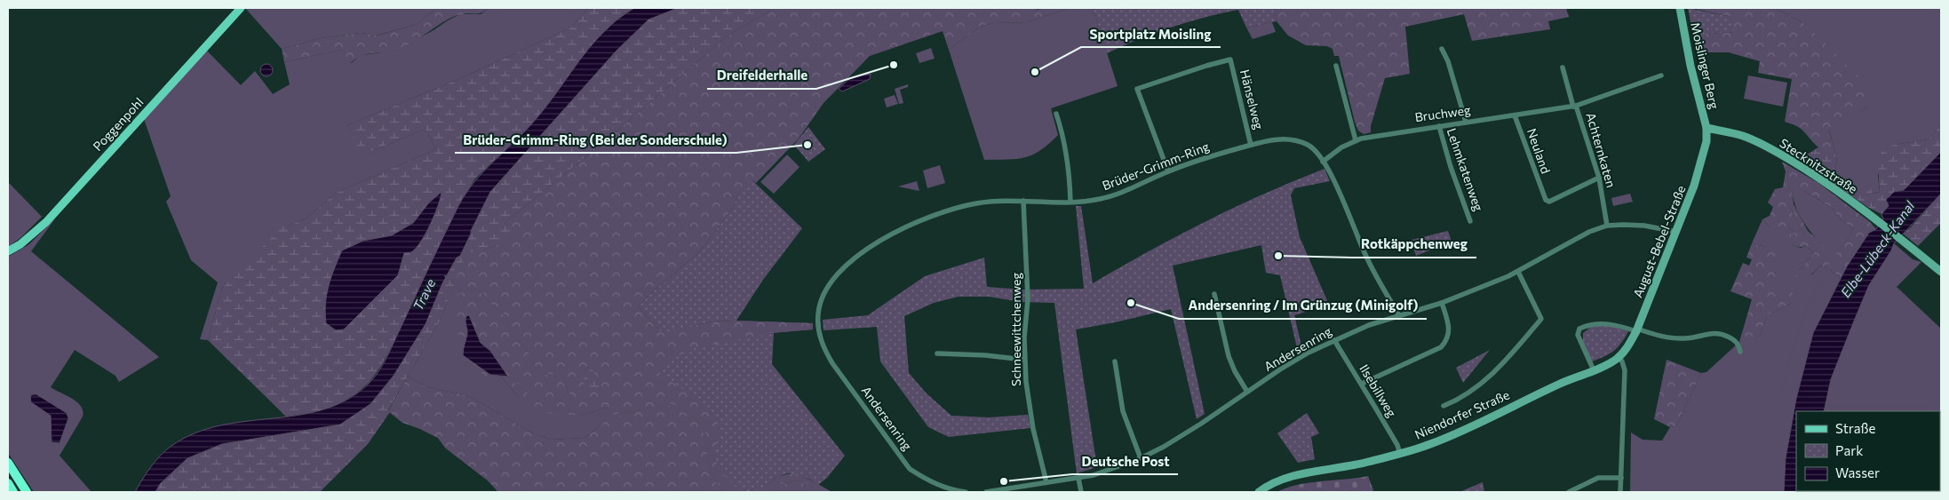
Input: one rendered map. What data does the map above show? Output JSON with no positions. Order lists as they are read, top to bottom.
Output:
{
  "streets": {
    "main road": [
      "Moislinger Berg",
      "Poggenpohl",
      "Stecknitzstraße",
      "August-Bebel-Straße",
      "Niendorfer Straße"
    ],
    "street": [
      "Hänselweg",
      "Bruchweg",
      "Achternkaten",
      "Neuland",
      "Brüder-Grimm-Ring",
      "Lehmkatenweg",
      "Schneewittchenweg",
      "Andersenring",
      "Ilsebillweg"
    ]
  },
  "crossings": [
    ["Moislinger Berg", "Stecknitzstraße"],
    ["Moislinger Berg", "August-Bebel-Straße"],
    ["Hänselweg", "Brüder-Grimm-Ring"],
    ["Bruchweg", "Achternkaten"],
    ["Bruchweg", "Neuland"],
    ["Bruchweg", "Brüder-Grimm-Ring"],
    ["Bruchweg", "Lehmkatenweg"],
    ["Achternkaten", "Neuland"],
    ["Achternkaten", "Andersenring"],
    ["Brüder-Grimm-Ring", "Schneewittchenweg"],
    ["Brüder-Grimm-Ring", "Andersenring"],
    ["Stecknitzstraße", "August-Bebel-Straße"],
    ["August-Bebel-Straße", "Andersenring"],
    ["August-Bebel-Straße", "Niendorfer Straße"],
    ["Schneewittchenweg", "Andersenring"],
    ["Andersenring", "Ilsebillweg"],
    ["Ilsebillweg", "Niendorfer Straße"]
  ],
  "water": ["Elbe-Lübeck-Kanal", "Trave"],
  "places": [
    "Dreifelderhalle",
    "Sportplatz Moisling",
    "Brüder-Grimm-Ring (Bei der Sonderschule)",
    "Rotkäppchenweg",
    "Andersenring / Im Grünzug (Minigolf)",
    "Deutsche Post"
  ],
  "legend": ["Straße", "Park", "Wasser"]
}
